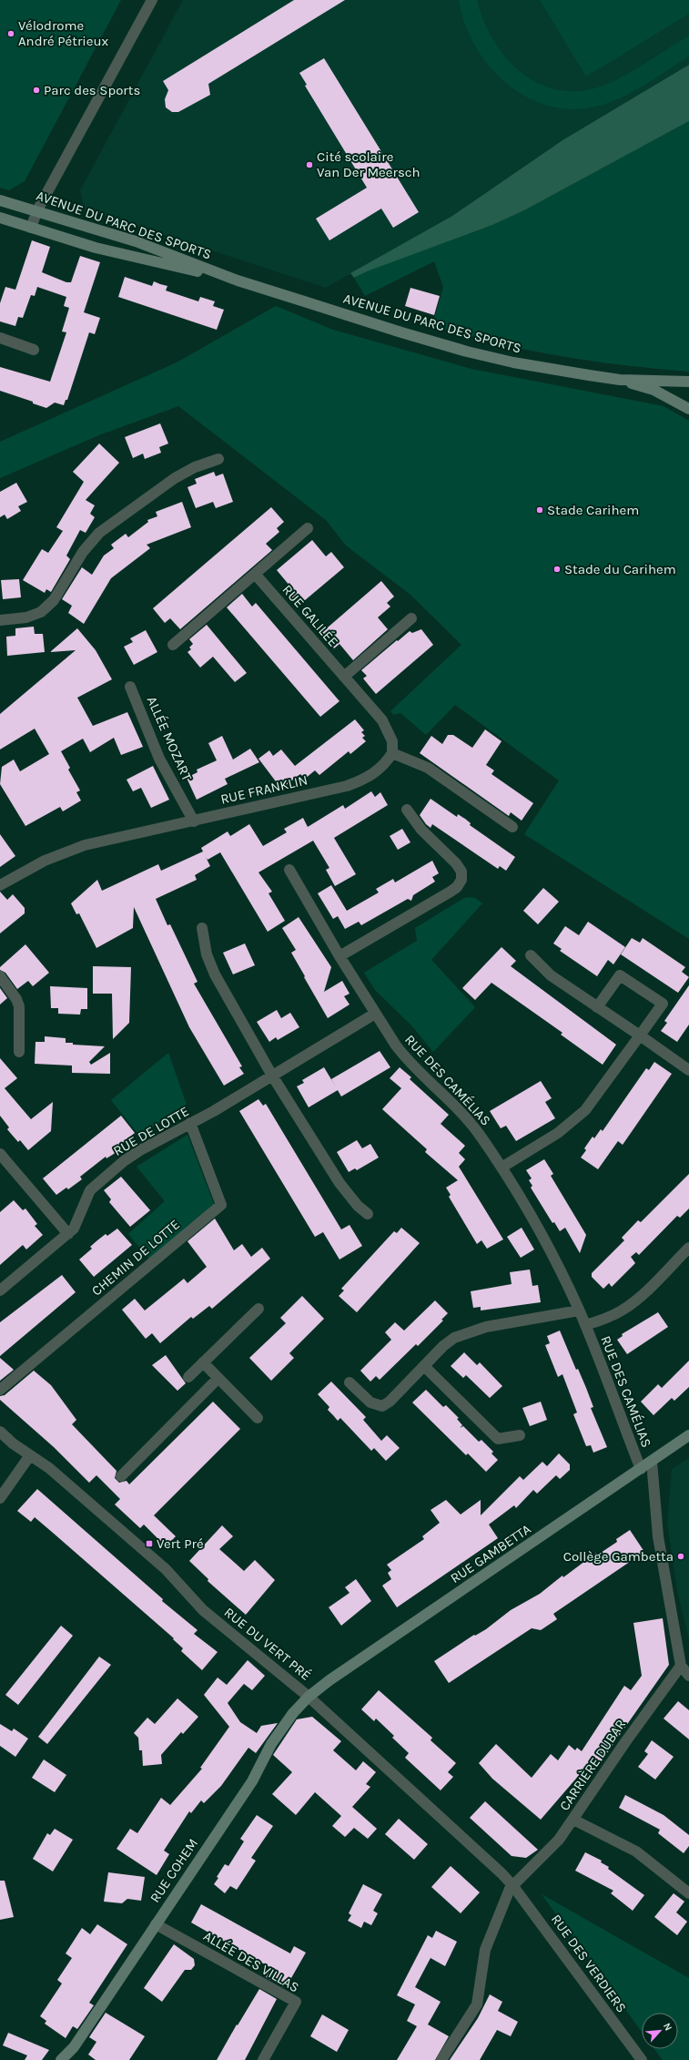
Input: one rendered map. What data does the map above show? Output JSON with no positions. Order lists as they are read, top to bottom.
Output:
{
  "streets": {
    "street": [
      "AVENUE DU PARC DES SPORTS",
      "RUE GALILÉE",
      "ALLÉE MOZART",
      "RUE FRANKLIN",
      "RUE DES CAMÉLIAS",
      "RUE DE LOTTE",
      "CHEMIN DE LOTTE",
      "RUE GAMBETTA",
      "RUE DU VERT PRÉ",
      "CARRIÈRE DUBAR",
      "RUE COHEM",
      "ALLÉE DES VILLAS",
      "RUE DES VERDIERS"
    ]
  },
  "crossings": [
    ["RUE GALILÉE", "RUE FRANKLIN"],
    ["ALLÉE MOZART", "RUE FRANKLIN"],
    ["RUE DES CAMÉLIAS", "RUE DE LOTTE"],
    ["RUE DES CAMÉLIAS", "RUE GAMBETTA"],
    ["RUE DE LOTTE", "CHEMIN DE LOTTE"],
    ["RUE GAMBETTA", "RUE DU VERT PRÉ"],
    ["RUE GAMBETTA", "RUE COHEM"],
    ["RUE DU VERT PRÉ", "CARRIÈRE DUBAR"],
    ["RUE DU VERT PRÉ", "RUE COHEM"],
    ["RUE DU VERT PRÉ", "RUE DES VERDIERS"],
    ["CARRIÈRE DUBAR", "RUE DES VERDIERS"],
    ["RUE COHEM", "ALLÉE DES VILLAS"]
  ],
  "places": {
    "other": [
      "Vélodrome André Pétrieux",
      "Parc des Sports",
      "Cité scolaire Van Der Meersch",
      "Stade Carihem",
      "Stade du Carihem",
      "Collège Gambetta"
    ],
    "transit": ["Vert Pré"]
  },
  "north": "top right"
}
